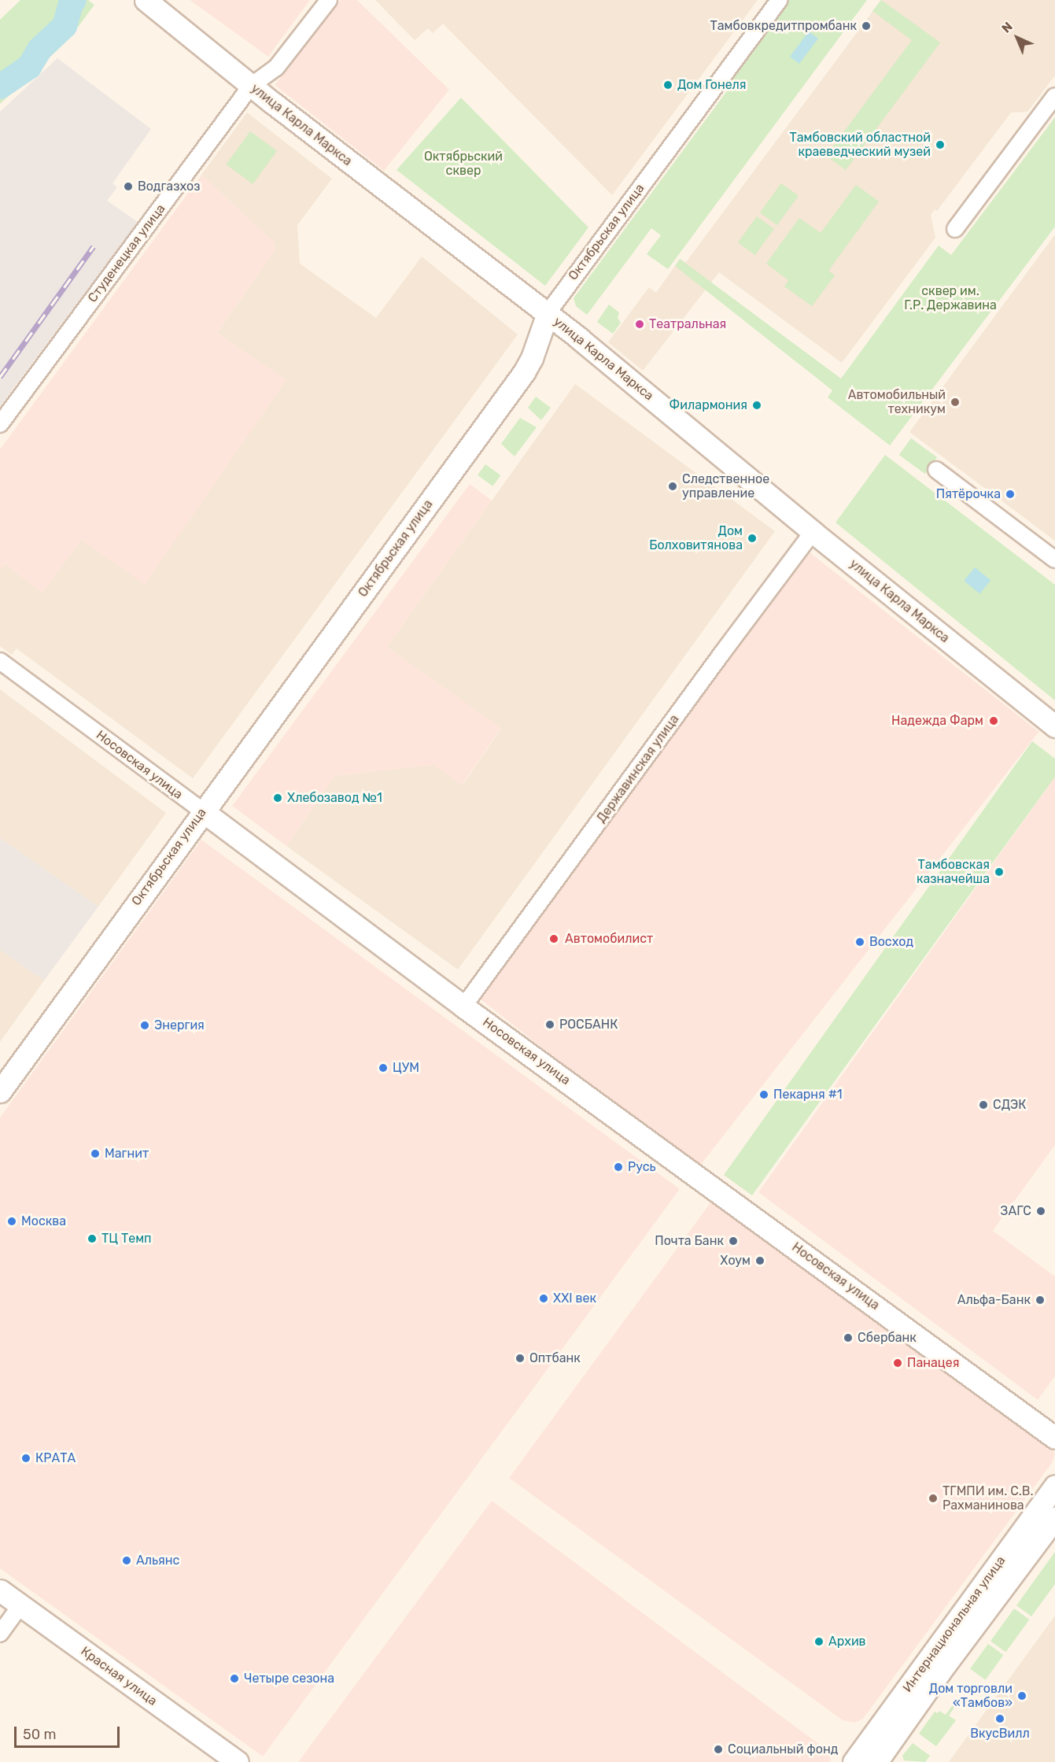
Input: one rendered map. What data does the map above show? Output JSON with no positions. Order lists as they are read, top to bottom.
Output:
{
  "streets": {
    "main road": [
      "улица Карла Маркса",
      "Октябрьская улица",
      "Носовская улица",
      "Интернациональная улица",
      "Красная улица"
    ],
    "street": ["Студенецкая улица", "Державинская улица"]
  },
  "crossings": [
    ["улица Карла Маркса", "Октябрьская улица"],
    ["улица Карла Маркса", "Студенецкая улица"],
    ["улица Карла Маркса", "Державинская улица"],
    ["Октябрьская улица", "Носовская улица"],
    ["Носовская улица", "Державинская улица"]
  ],
  "parks": ["Октябрьский сквер", "сквер им. Г.Р. Державина"],
  "places": [
    "Тамбовкредитпромбанк",
    "Дом Гонеля",
    "Тамбовский областной краеведческий музей",
    "Водгазхоз",
    "Театральная",
    "Автомобильный техникум",
    "Филармония",
    "Следственное управление",
    "Пятёрочка",
    "Дом Болховитянова",
    "Надежда Фарм",
    "Хлебозавод №1",
    "Тамбовская казначейша",
    "Автомобилист",
    "Восход",
    "РОСБАНК",
    "Энергия",
    "ЦУМ",
    "Пекарня #1",
    "СДЭК",
    "Магнит",
    "Русь",
    "ЗАГС",
    "Москва",
    "ТЦ Темп",
    "Почта Банк",
    "Хоум",
    "XXI век",
    "Альфа-Банк",
    "Сбербанк",
    "Оптбанк",
    "Панацея",
    "КРАТА",
    "ТГМПИ им. С.В. Рахманинова",
    "Альянс",
    "Архив",
    "Четыре сезона",
    "Дом торговли «Тамбов»",
    "ВкусВилл",
    "Социальный фонд"
  ],
  "scale_bar": "50 m",
  "north": "top left"
}
